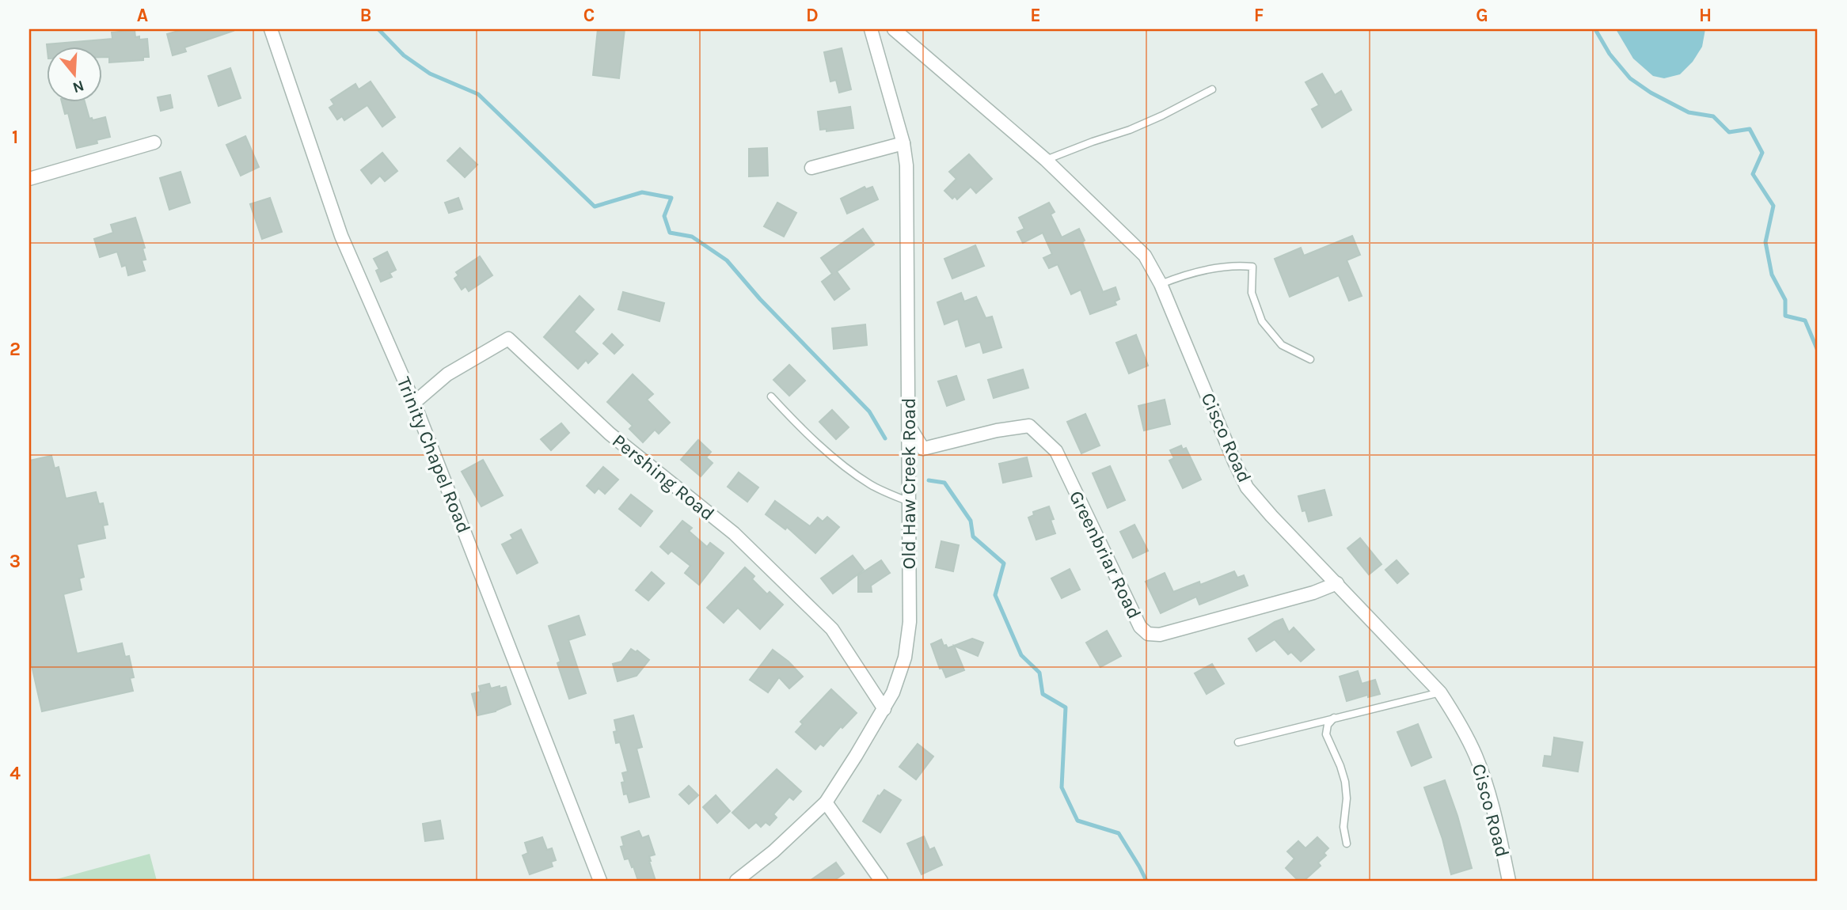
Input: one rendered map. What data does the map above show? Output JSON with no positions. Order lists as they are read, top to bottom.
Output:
{
  "streets": {
    "street": [
      "Cisco Road",
      "Trinity Chapel Road",
      "Pershing Road",
      "Old Haw Creek Road",
      "Greenbriar Road"
    ]
  },
  "crossings": [
    ["Cisco Road", "Greenbriar Road"],
    ["Trinity Chapel Road", "Pershing Road"],
    ["Pershing Road", "Old Haw Creek Road"],
    ["Old Haw Creek Road", "Greenbriar Road"]
  ],
  "north": "bottom",
  "grid": {
    "columns": [
      "A",
      "B",
      "C",
      "D",
      "E",
      "F",
      "G",
      "H"
    ],
    "rows": [
      "1",
      "2",
      "3",
      "4"
    ]
  }
}
